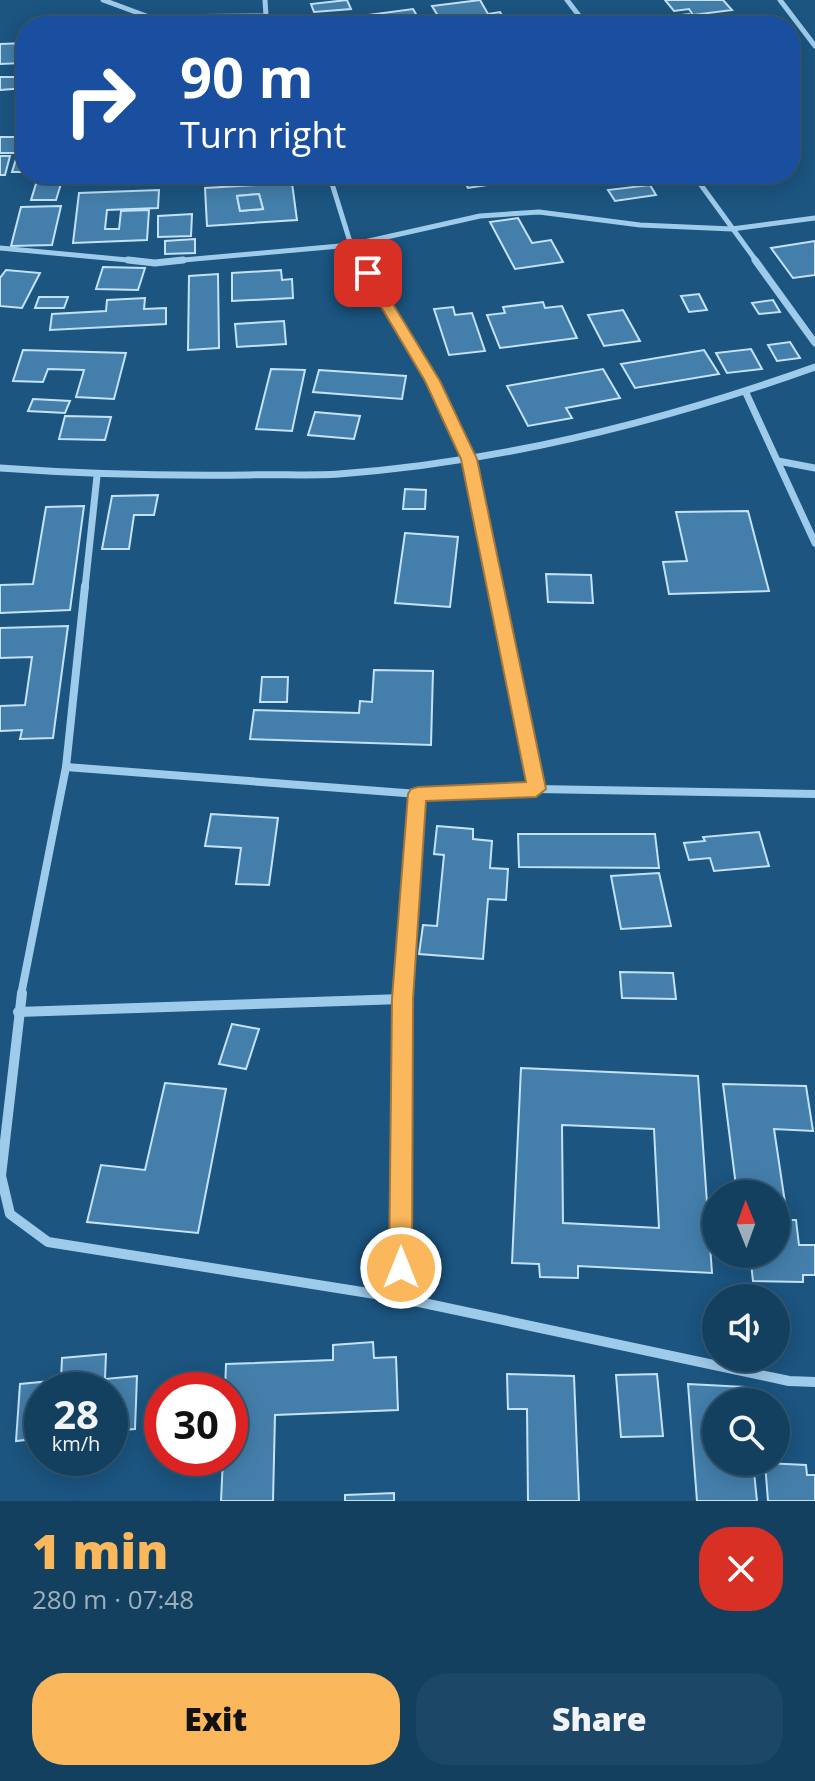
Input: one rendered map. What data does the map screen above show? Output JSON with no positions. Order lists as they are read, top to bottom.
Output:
{
  "north": "top",
  "page": {
    "turn": ["90 m", "Turn right"],
    "speed": "28 km/h",
    "limit": "30",
    "heading": ["1 min", "280 m · 07:48"],
    "buttons": ["Exit", "Share"]
  }
}
